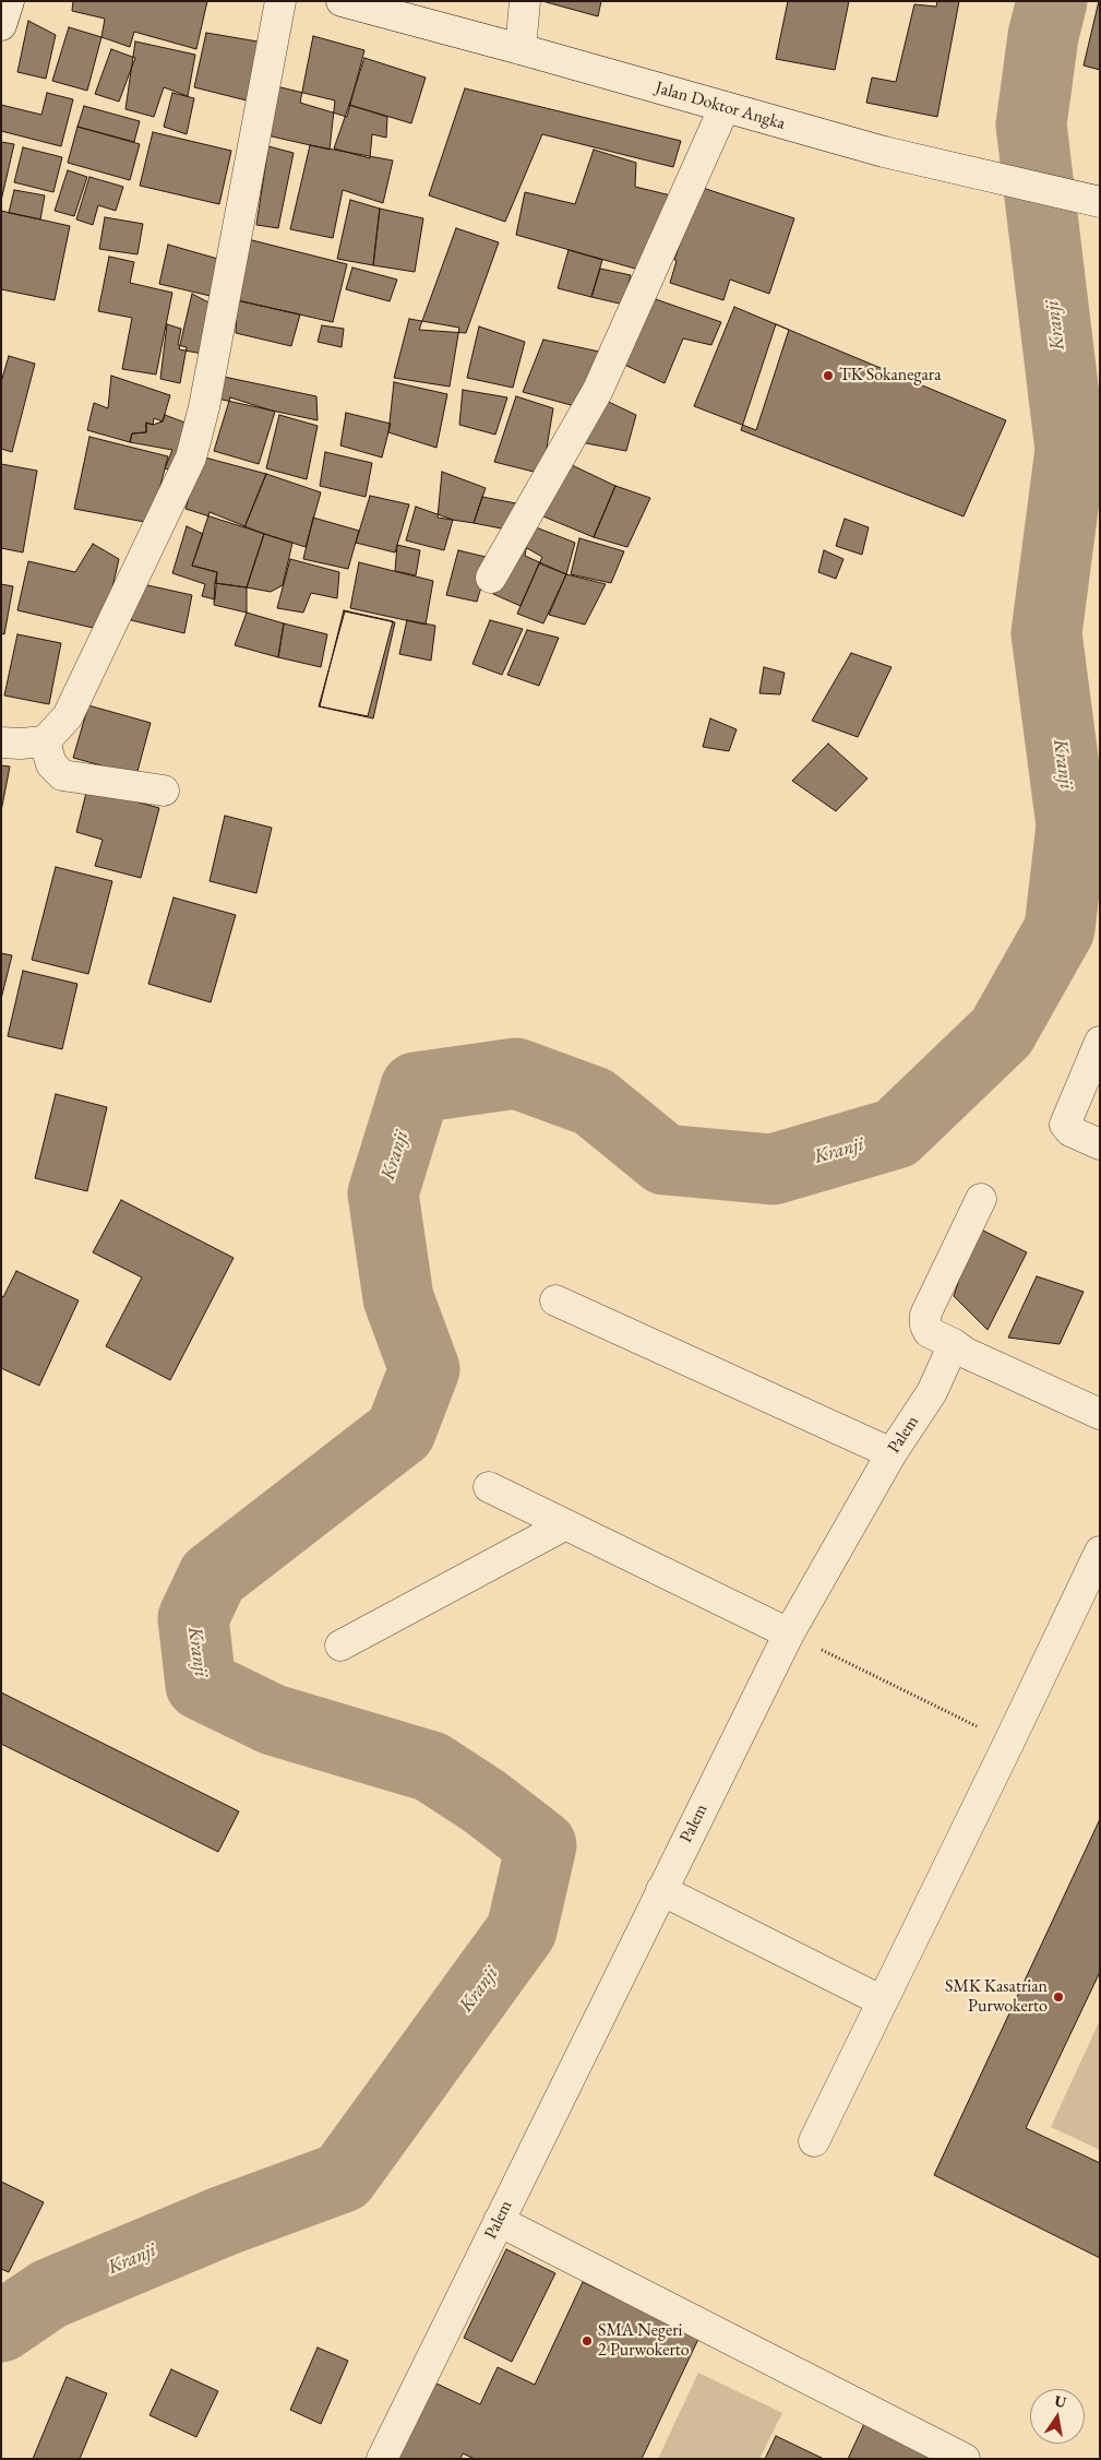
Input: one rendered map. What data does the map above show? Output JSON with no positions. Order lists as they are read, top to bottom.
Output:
{
  "streets": {
    "street": ["Jalan Doktor Angka", "Palem"]
  },
  "water": ["Kranji"],
  "places": ["TK Sokanegara", "SMK Kasatrian Purwokerto", "SMA Negeri 2 Purwokerto"],
  "north": "top"
}
